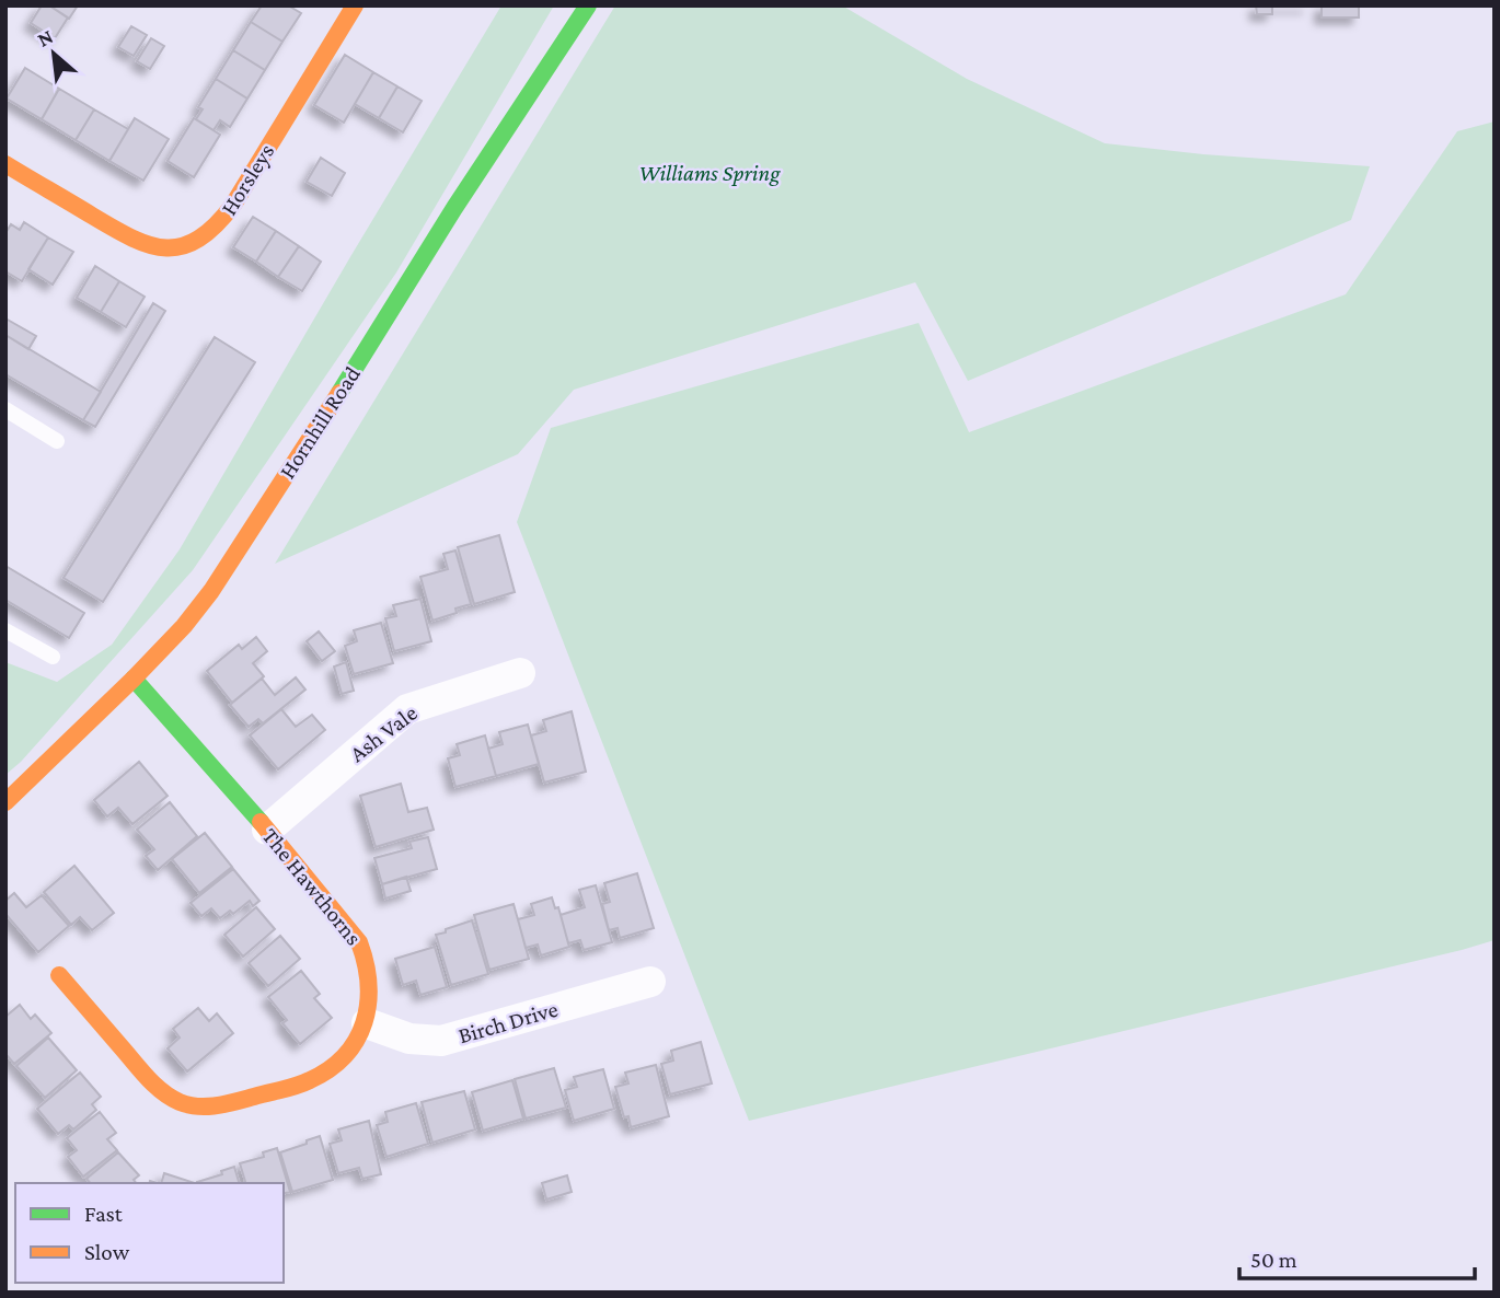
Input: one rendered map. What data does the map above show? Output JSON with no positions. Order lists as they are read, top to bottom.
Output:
{
  "streets": {
    "street": [
      "Horsleys",
      "Hornhill Road",
      "Ash Vale",
      "The Hawthorns",
      "Birch Drive"
    ]
  },
  "crossings": [
    ["Hornhill Road", "The Hawthorns"],
    ["Ash Vale", "The Hawthorns"],
    ["The Hawthorns", "Birch Drive"]
  ],
  "parks": ["Williams Spring"],
  "legend": ["Fast", "Slow"],
  "scale_bar": "50 m",
  "north": "top left"
}
